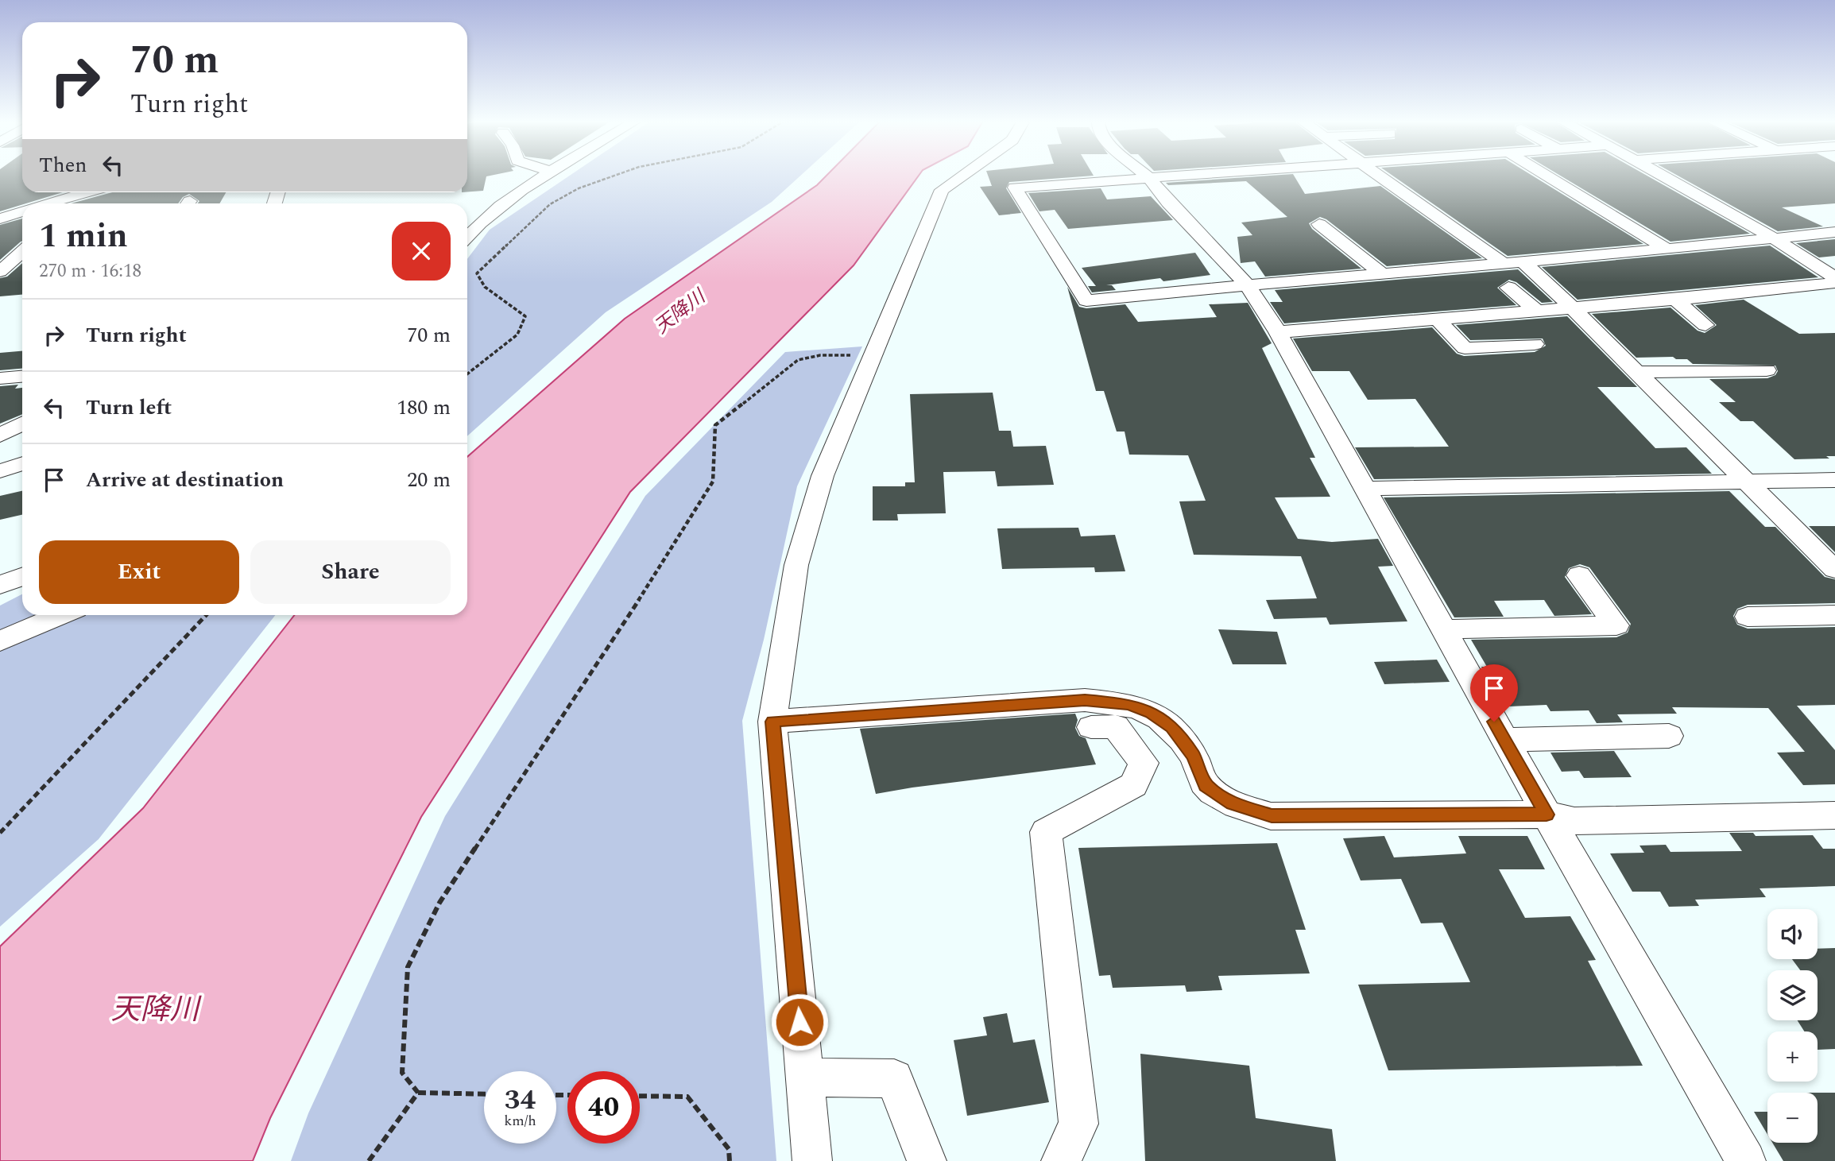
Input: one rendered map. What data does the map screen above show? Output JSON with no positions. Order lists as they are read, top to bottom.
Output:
{
  "water": ["天降川"],
  "page": {
    "turn": ["70 m", "Turn right"],
    "then": "Then",
    "heading": ["1 min", "270 m · 16:18"],
    "list": [
      {
        "name": "Turn right",
        "value": "70 m"
      },
      {
        "name": "Turn left",
        "value": "180 m"
      },
      {
        "name": "Arrive at destination",
        "value": "20 m"
      }
    ],
    "buttons": ["Exit", "Share"],
    "map_buttons": ["+", "−"],
    "speed": "34 km/h",
    "limit": "40"
  }
}
